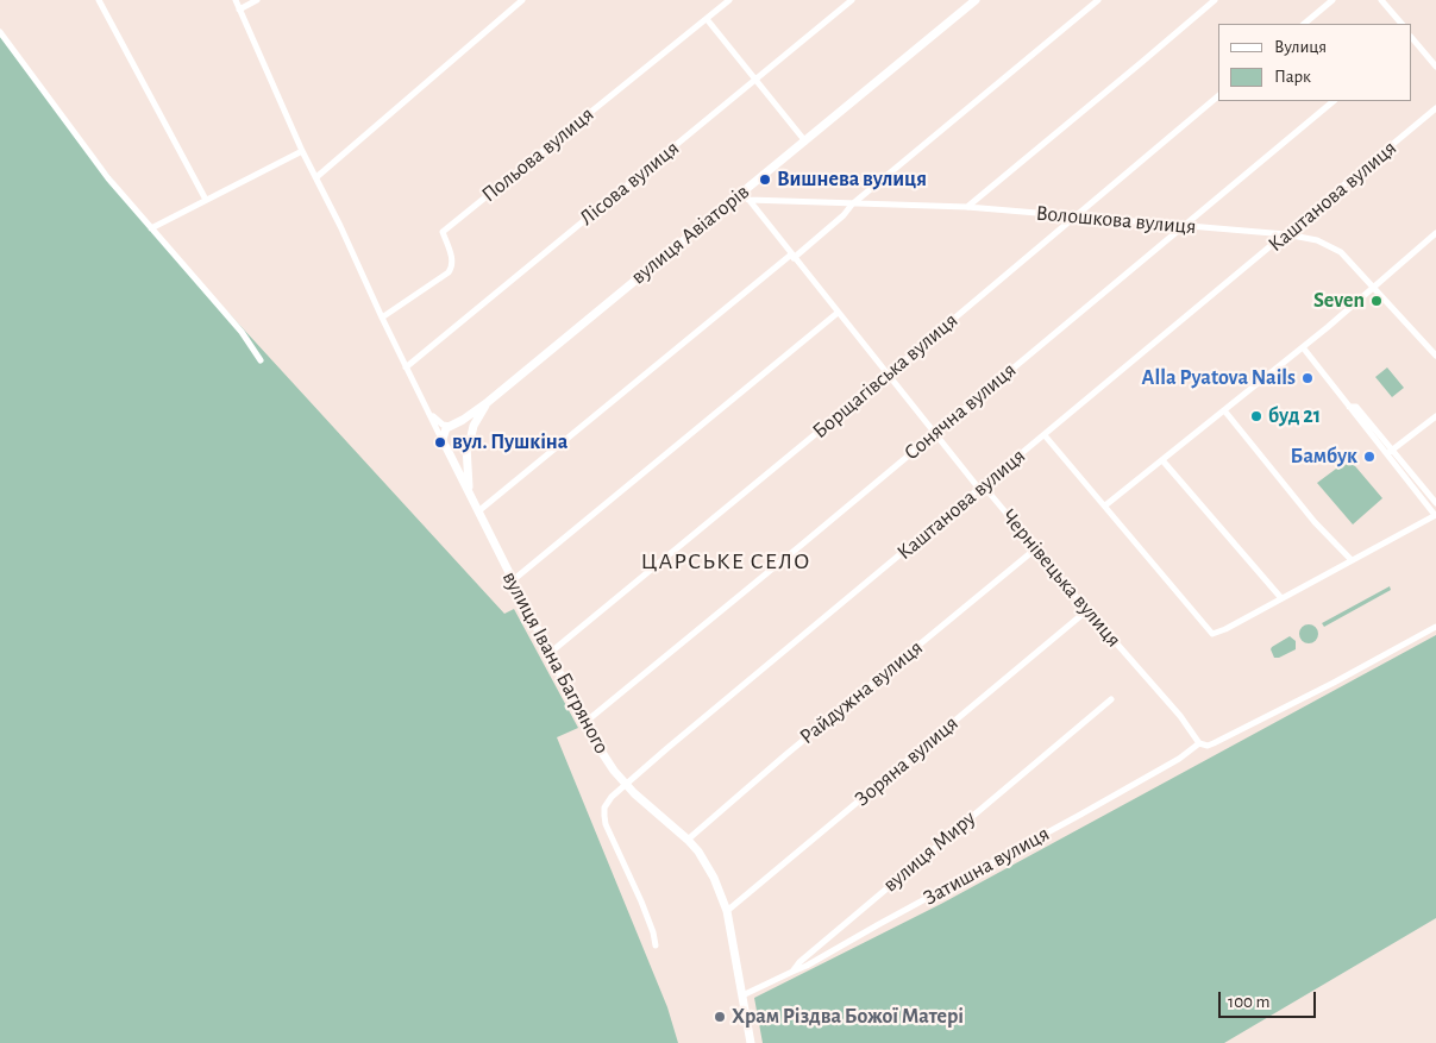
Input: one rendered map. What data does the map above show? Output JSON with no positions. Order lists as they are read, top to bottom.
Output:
{
  "streets": {
    "main road": ["вулиця Авіаторів", "вулиця Івана Багряного"],
    "street": [
      "Польова вулиця",
      "Лісова вулиця",
      "Каштанова вулиця",
      "Волошкова вулиця",
      "Борщагівська вулиця",
      "Сонячна вулиця",
      "Чернівецька вулиця",
      "Райдужна вулиця",
      "Зоряна вулиця",
      "вулиця Миру",
      "Затишна вулиця"
    ]
  },
  "crossings": [
    ["Польова вулиця", "вулиця Івана Багряного"],
    ["Лісова вулиця", "вулиця Івана Багряного"],
    ["Каштанова вулиця", "Волошкова вулиця"],
    ["Каштанова вулиця", "Чернівецька вулиця"],
    ["Каштанова вулиця", "вулиця Івана Багряного"],
    ["Волошкова вулиця", "Борщагівська вулиця"],
    ["Волошкова вулиця", "Сонячна вулиця"],
    ["Волошкова вулиця", "Чернівецька вулиця"],
    ["вулиця Авіаторів", "Чернівецька вулиця"],
    ["вулиця Авіаторів", "вулиця Івана Багряного"],
    ["Борщагівська вулиця", "Чернівецька вулиця"],
    ["Борщагівська вулиця", "вулиця Івана Багряного"],
    ["Сонячна вулиця", "Чернівецька вулиця"],
    ["Сонячна вулиця", "вулиця Івана Багряного"],
    ["Чернівецька вулиця", "Райдужна вулиця"],
    ["Чернівецька вулиця", "Зоряна вулиця"],
    ["Чернівецька вулиця", "Затишна вулиця"],
    ["вулиця Івана Багряного", "Райдужна вулиця"],
    ["вулиця Івана Багряного", "Зоряна вулиця"],
    ["вулиця Івана Багряного", "вулиця Миру"],
    ["вулиця Миру", "Затишна вулиця"]
  ],
  "districts": ["ЦАРСЬКЕ СЕЛО"],
  "places": [
    "Вишнева вулиця",
    "Seven",
    "Alla Pyatova Nails",
    "буд 21",
    "вул. Пушкіна",
    "Бамбук",
    "Храм Різдва Божої Матері"
  ],
  "legend": ["Вулиця", "Парк"],
  "scale_bar": "100 m"
}
